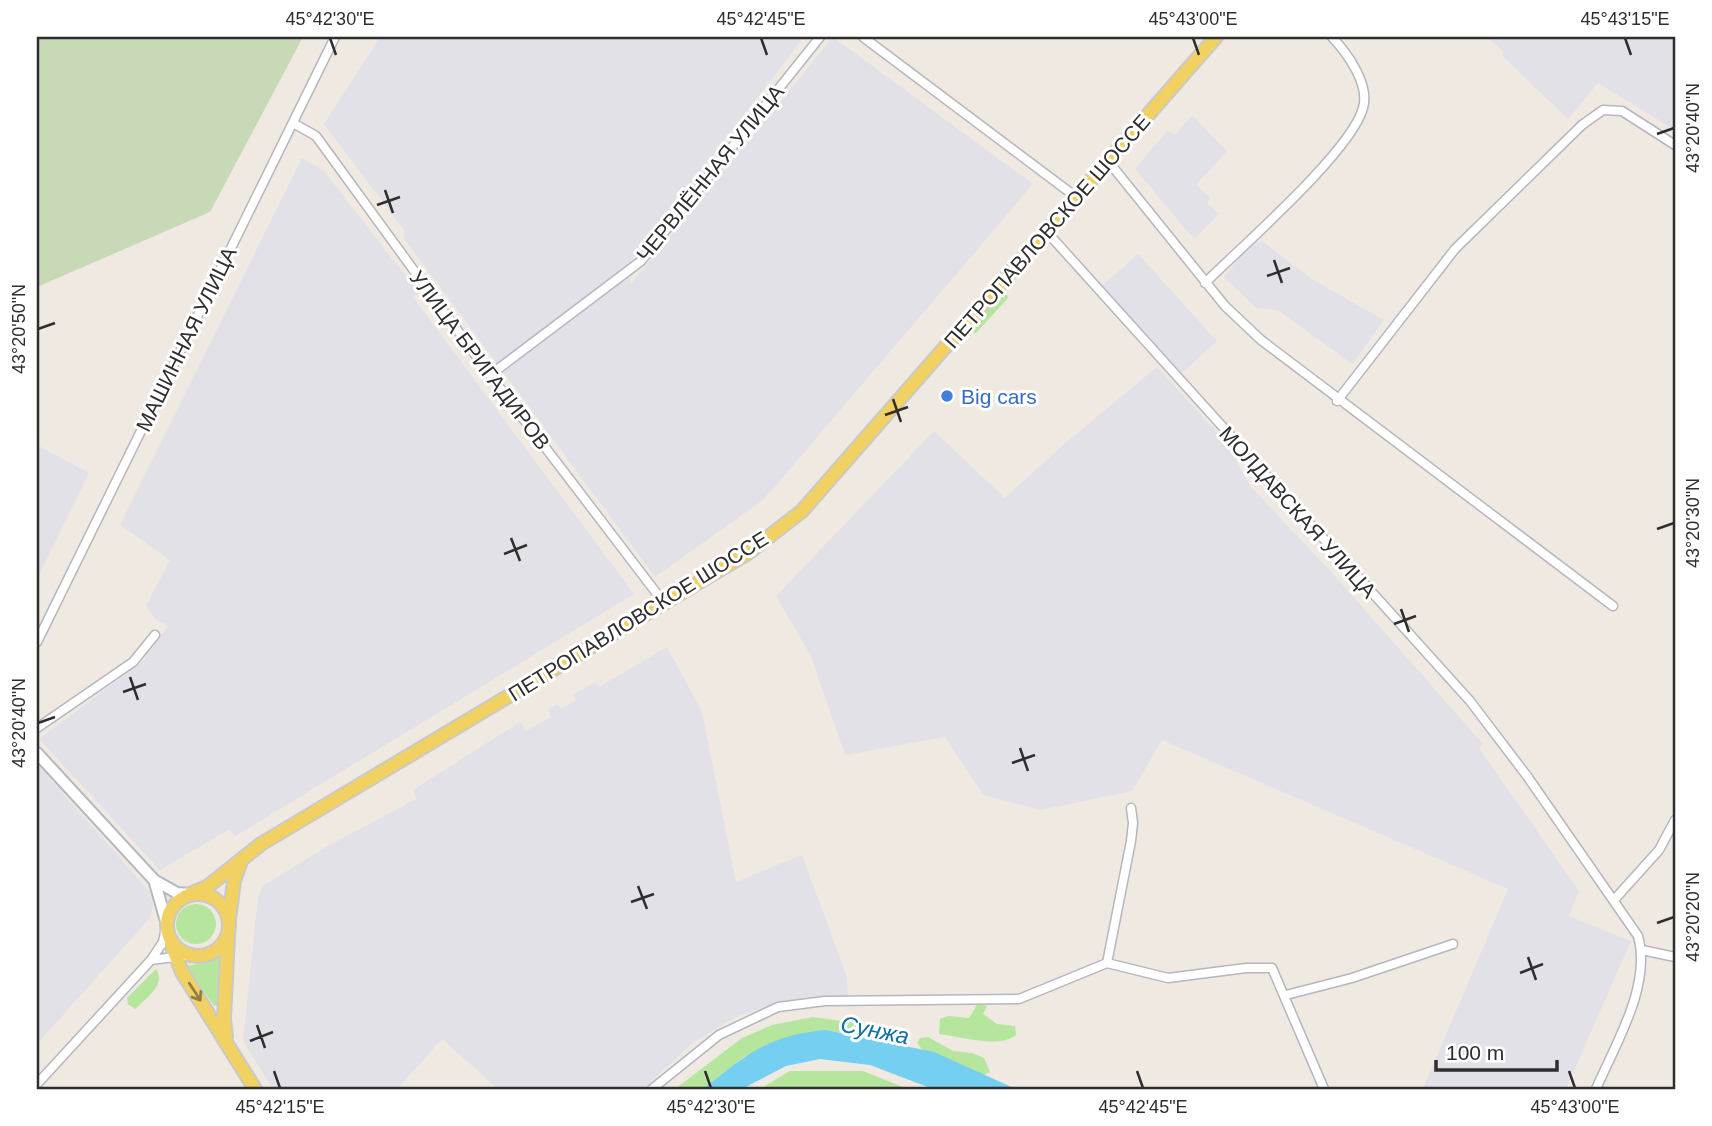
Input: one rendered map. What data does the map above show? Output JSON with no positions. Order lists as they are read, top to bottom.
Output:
{
  "streets": {
    "main road": ["ПЕТРОПАВЛОВСКОЕ ШОССЕ"],
    "street": [
      "ЧЕРВЛЁННАЯ УЛИЦА",
      "МАШИННАЯ УЛИЦА",
      "УЛИЦА БРИГАДИРОВ",
      "МОЛДАВСКАЯ УЛИЦА"
    ]
  },
  "crossings": [
    ["ЧЕРВЛЁННАЯ УЛИЦА", "УЛИЦА БРИГАДИРОВ"],
    ["ПЕТРОПАВЛОВСКОЕ ШОССЕ", "УЛИЦА БРИГАДИРОВ"],
    ["ПЕТРОПАВЛОВСКОЕ ШОССЕ", "МОЛДАВСКАЯ УЛИЦА"],
    ["МАШИННАЯ УЛИЦА", "УЛИЦА БРИГАДИРОВ"]
  ],
  "water": ["Сунжа"],
  "places": ["Big cars"],
  "scale_bar": "100 m",
  "coordinates": [
    "45°42'30\"E",
    "45°42'45\"E",
    "45°43'00\"E",
    "45°43'15\"E",
    "43°20'40\"N",
    "43°20'50\"N",
    "43°20'30\"N",
    "43°20'20\"N",
    "45°42'15\"E"
  ]
}
